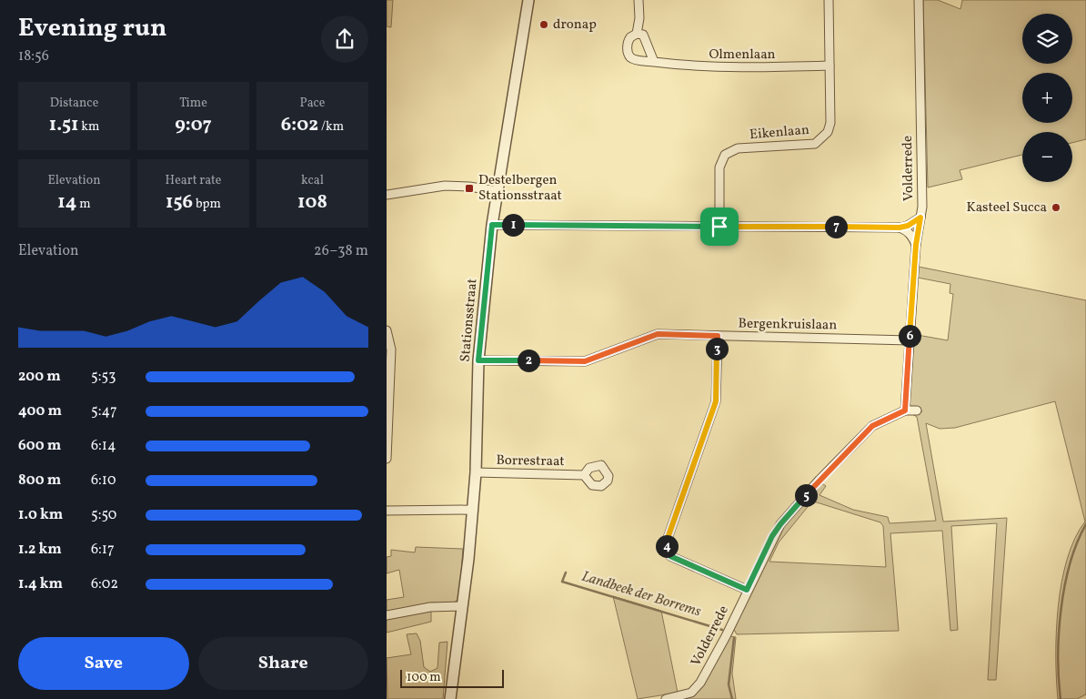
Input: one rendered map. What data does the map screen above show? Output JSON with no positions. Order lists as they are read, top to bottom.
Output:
{
  "streets": {
    "street": [
      "Olmenlaan",
      "Eikenlaan",
      "Volderrede",
      "Stationsstraat",
      "Bergenkruislaan",
      "Borrestraat"
    ]
  },
  "crossings": [
    ["Olmenlaan", "Eikenlaan"],
    ["Volderrede", "Bergenkruislaan"],
    ["Stationsstraat", "Bergenkruislaan"],
    ["Stationsstraat", "Borrestraat"]
  ],
  "water": ["Landbeek der Borrems"],
  "places": {
    "other": ["dronap", "Kasteel Succa"],
    "transit": ["Destelbergen Stationsstraat"]
  },
  "scale_bar": "100 m",
  "page": {
    "heading": ["Evening run", "18:56"],
    "map_buttons": ["+", "−"],
    "stats": [
      ["Distance", "1.51 km"],
      ["Time", "9:07"],
      ["Pace", "6:02 /km"],
      ["Elevation", "14 m"],
      ["Heart rate", "156 bpm"],
      ["kcal", "108"]
    ],
    "pins": [
      "1",
      "7",
      "6",
      "3",
      "2",
      "5",
      "4"
    ],
    "chart": ["Elevation", "26–38 m"],
    "list": [
      {
        "name": "200 m",
        "note": "5:53"
      },
      {
        "name": "400 m",
        "note": "5:47"
      },
      {
        "name": "600 m",
        "note": "6:14"
      },
      {
        "name": "800 m",
        "note": "6:10"
      },
      {
        "name": "1.0 km",
        "note": "5:50"
      },
      {
        "name": "1.2 km",
        "note": "6:17"
      },
      {
        "name": "1.4 km",
        "note": "6:02"
      }
    ],
    "buttons": ["Save", "Share"],
    "scale": "100 m"
  }
}
